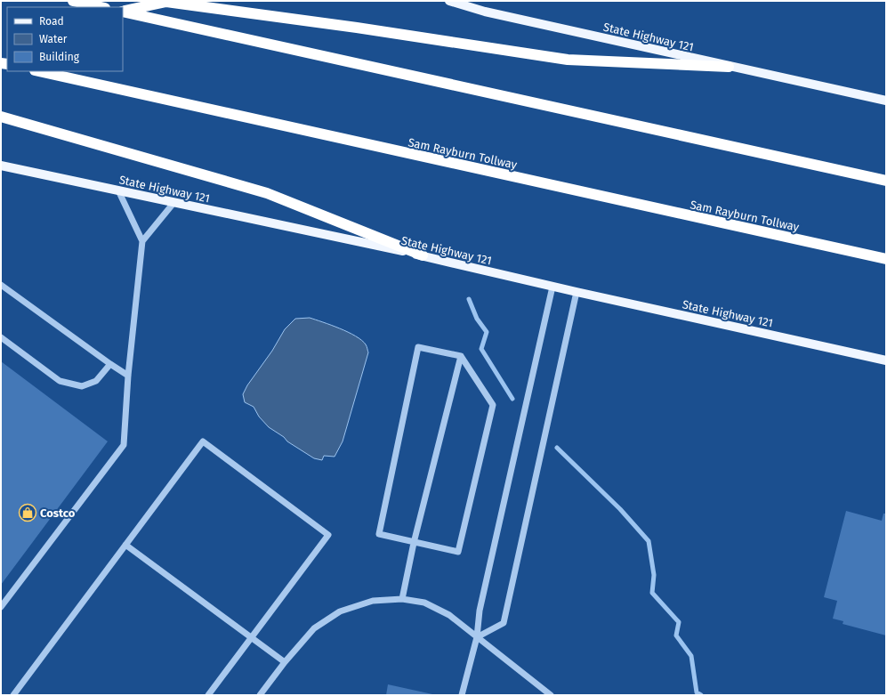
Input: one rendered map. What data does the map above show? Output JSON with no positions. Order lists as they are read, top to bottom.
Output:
{
  "streets": {
    "highway": ["Sam Rayburn Tollway"],
    "main road": ["State Highway 121"]
  },
  "places": {
    "shop": ["Costco"]
  },
  "legend": ["Road", "Water", "Building"]
}
